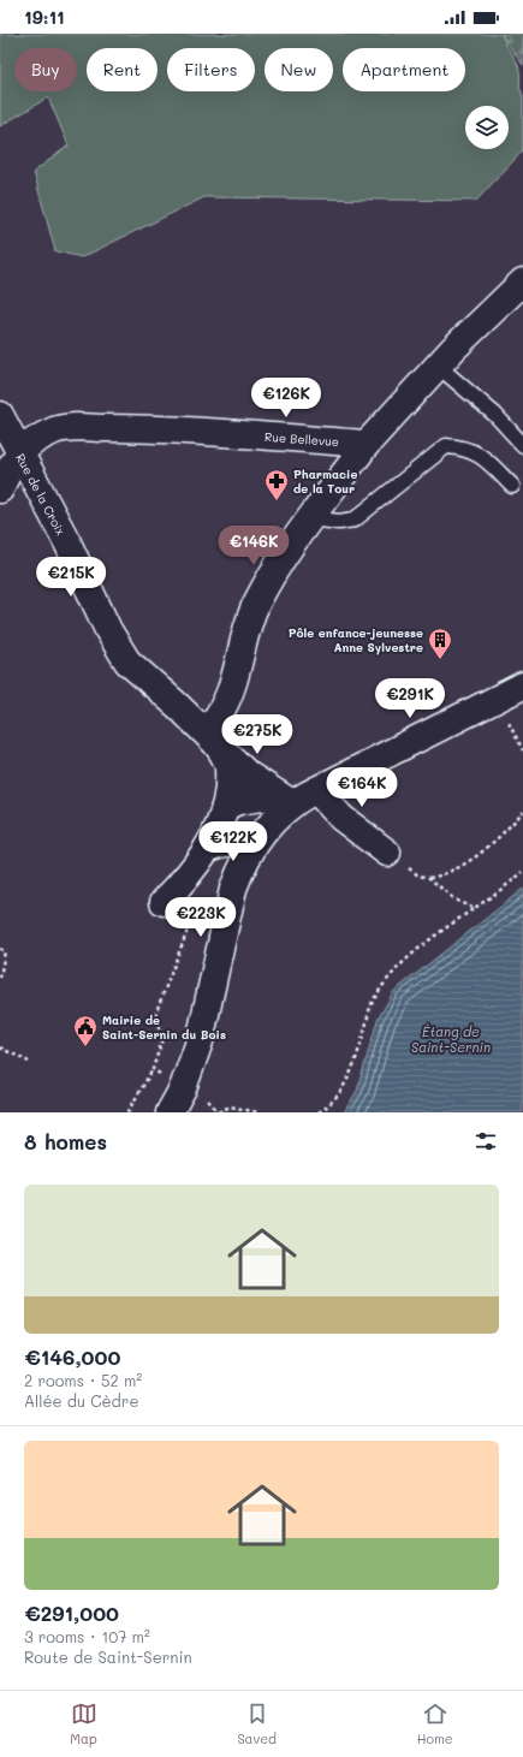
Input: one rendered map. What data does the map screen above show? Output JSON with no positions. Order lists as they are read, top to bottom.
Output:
{
  "streets": {
    "street": ["Rue Bellevue", "Rue de la Croix"]
  },
  "crossings": [
    ["Rue Bellevue", "Rue de la Croix"]
  ],
  "water": ["Étang de Saint-Sernin"],
  "places": {
    "pharmacy": ["Pharmacie de la Tour"],
    "building": ["Pôle enfance-jeunesse Anne Sylvestre"],
    "public building": ["Mairie de Saint-Sernin du Bois"]
  },
  "page": {
    "status": "19:11",
    "chip": [
      "Buy",
      "Rent",
      "Filters",
      "New",
      "Apartment"
    ],
    "price": [
      "€126K",
      "€146K",
      "€215K",
      "€291K",
      "€275K",
      "€164K",
      "€122K",
      "€223K"
    ],
    "heading": "8 homes",
    "list": [
      {
        "name": "€146,000",
        "note": "2 rooms · 52 m² · Allée du Cèdre"
      },
      {
        "name": "€291,000",
        "note": "3 rooms · 107 m² · Route de Saint-Sernin"
      }
    ],
    "tabs": ["Map", "Saved", "Home"]
  }
}
